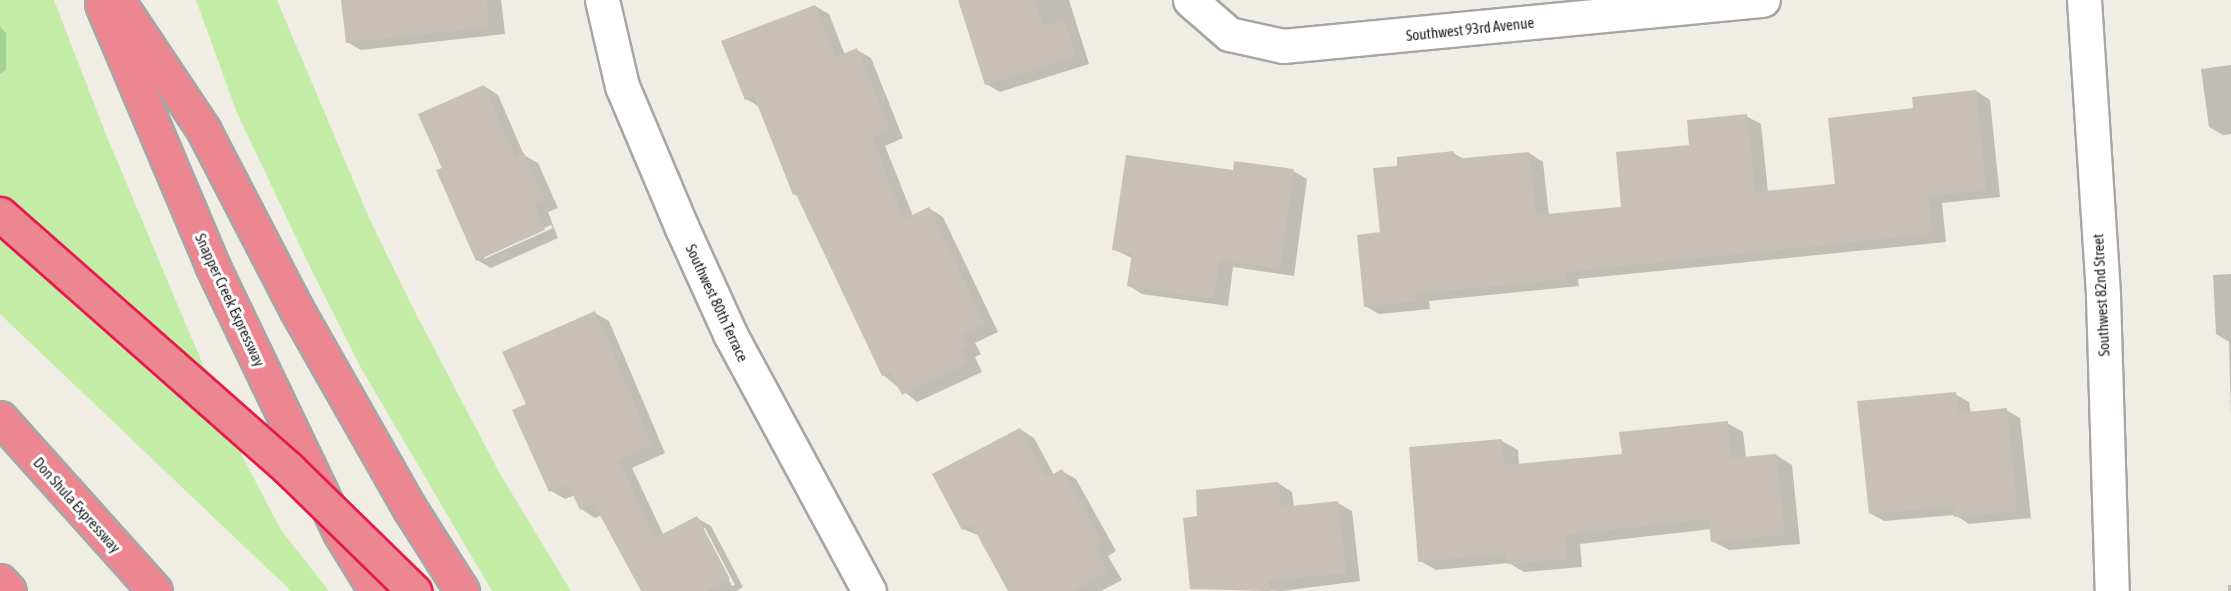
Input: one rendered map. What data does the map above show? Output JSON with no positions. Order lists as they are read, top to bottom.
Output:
{
  "streets": {
    "highway": ["Snapper Creek Expressway", "Don Shula Expressway"],
    "street": ["Southwest 93rd Avenue", "Southwest 82nd Street", "Southwest 80th Terrace"]
  }
}
